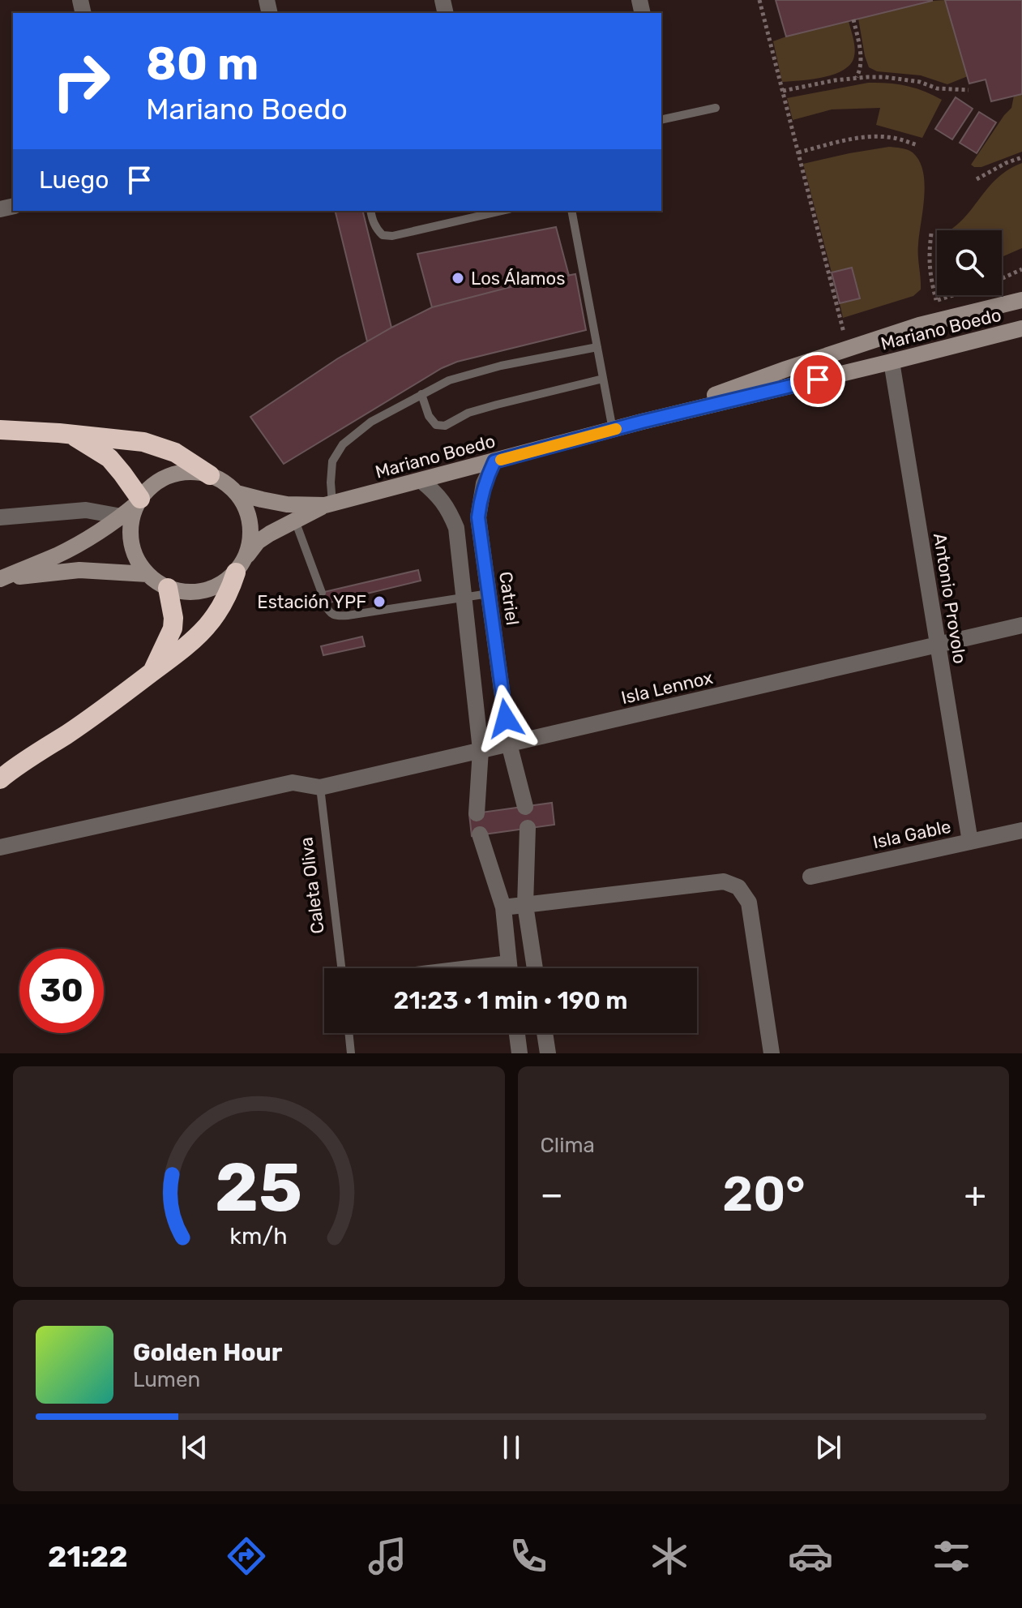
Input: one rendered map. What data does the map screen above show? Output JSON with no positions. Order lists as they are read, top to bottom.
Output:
{
  "streets": {
    "main road": ["Mariano Boedo"],
    "street": [
      "Catriel",
      "Antonio Provolo",
      "Isla Lennox",
      "Isla Gable"
    ],
    "lane": ["Caleta Oliva"]
  },
  "crossings": [
    ["Mariano Boedo", "Catriel"],
    ["Mariano Boedo", "Antonio Provolo"],
    ["Catriel", "Isla Lennox"],
    ["Antonio Provolo", "Isla Lennox"],
    ["Antonio Provolo", "Isla Gable"],
    ["Isla Lennox", "Caleta Oliva"]
  ],
  "places": ["Los Álamos", "Estación YPF"],
  "page": {
    "turn": ["80 m", "Mariano Boedo"],
    "then": "Luego",
    "limit": "30",
    "trip": "21:23 · 1 min · 190 m",
    "tile": "Clima",
    "heat": ["−", "20°", "+"],
    "song": ["Golden Hour", "Lumen"],
    "tabs": "21:22",
    "gauge": ["25", "km/h"]
  }
}
